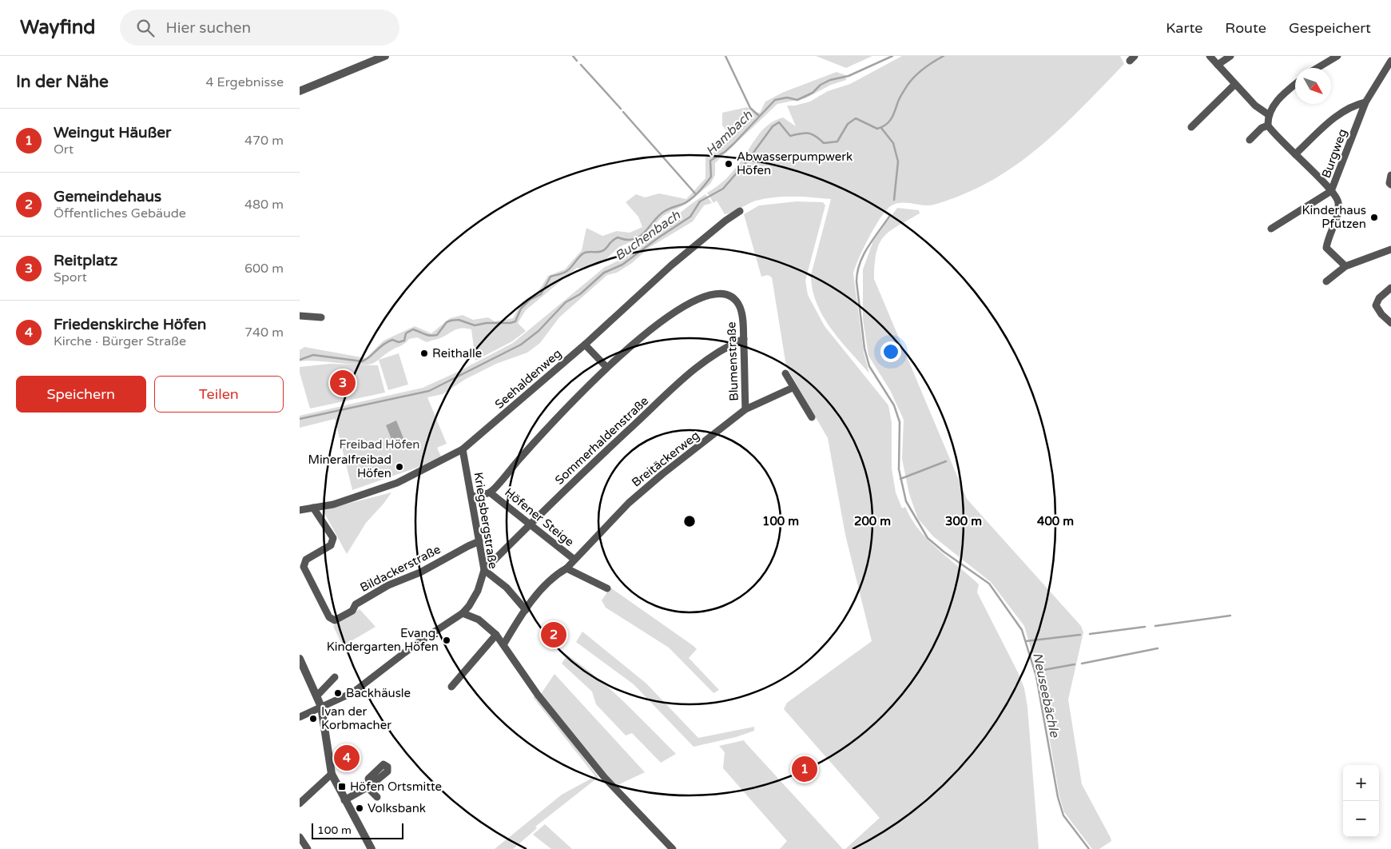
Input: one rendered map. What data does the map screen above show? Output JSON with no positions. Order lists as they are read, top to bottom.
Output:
{
  "streets": {
    "street": [
      "Burgweg",
      "Blumenstraße",
      "Seehaldenweg",
      "Sommerhaldenstraße",
      "Breitäckerweg",
      "Höfener Steige",
      "Kriegsbergstraße",
      "Bildackerstraße"
    ]
  },
  "crossings": [
    ["Blumenstraße", "Sommerhaldenstraße"],
    ["Blumenstraße", "Breitäckerweg"],
    ["Blumenstraße", "Höfener Steige"],
    ["Seehaldenweg", "Kriegsbergstraße"],
    ["Seehaldenweg", "Bildackerstraße"],
    ["Sommerhaldenstraße", "Höfener Steige"],
    ["Sommerhaldenstraße", "Kriegsbergstraße"],
    ["Breitäckerweg", "Höfener Steige"],
    ["Kriegsbergstraße", "Bildackerstraße"]
  ],
  "water": ["Hambach", "Buchenbach", "Neuseebächle"],
  "parks": ["Freibad Höfen"],
  "places": {
    "other": [
      "Abwasserpumpwerk Höfen",
      "Kinderhaus Pfützen",
      "Reithalle",
      "Mineralfreibad Höfen",
      "Evang. Kindergarten Höfen",
      "Backhäusle",
      "Ivan der Korbmacher",
      "Volksbank"
    ],
    "transit": ["Höfen Ortsmitte"]
  },
  "scale_bar": "100 m",
  "north": "bottom right",
  "page": {
    "header": "Wayfind",
    "search": "Hier suchen",
    "nav": ["Karte", "Route", "Gespeichert"],
    "heading": ["In der Nähe", "4 Ergebnisse"],
    "list": [
      {
        "mark": "1",
        "name": "Weingut Häußer",
        "note": "Ort",
        "value": "470 m"
      },
      {
        "mark": "2",
        "name": "Gemeindehaus",
        "note": "Öffentliches Gebäude",
        "value": "480 m"
      },
      {
        "mark": "3",
        "name": "Reitplatz",
        "note": "Sport",
        "value": "600 m"
      },
      {
        "mark": "4",
        "name": "Friedenskirche Höfen",
        "note": "Kirche · Bürger Straße",
        "value": "740 m"
      }
    ],
    "buttons": ["Speichern", "Teilen"],
    "pins": [
      "3",
      "2",
      "4",
      "1"
    ],
    "map_buttons": ["+", "−"],
    "scale": "100 m"
  },
  "rings": [
    "100 m",
    "200 m",
    "300 m",
    "400 m"
  ]
}
